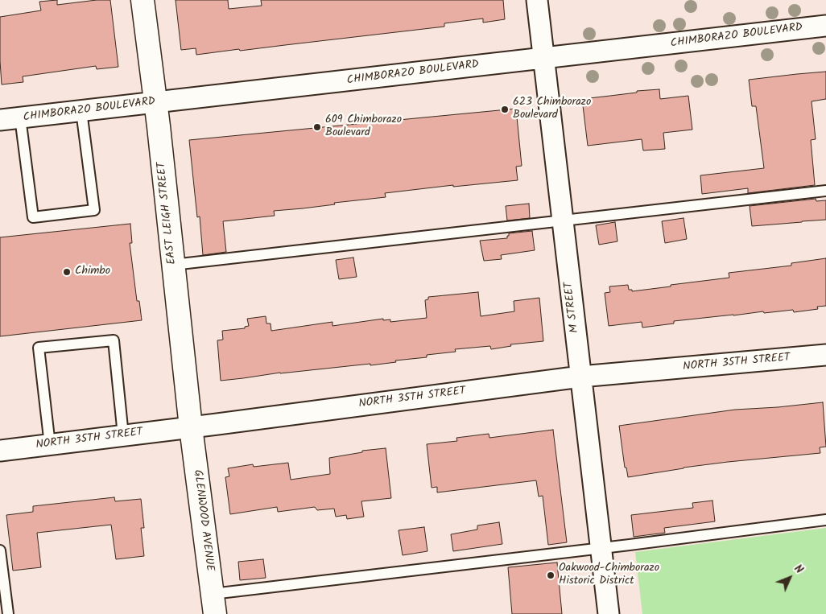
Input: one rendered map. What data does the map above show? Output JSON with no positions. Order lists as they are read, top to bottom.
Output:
{
  "streets": {
    "street": [
      "CHIMBORAZO BOULEVARD",
      "EAST LEIGH STREET",
      "M STREET",
      "NORTH 35TH STREET",
      "GLENWOOD AVENUE"
    ]
  },
  "crossings": [
    ["CHIMBORAZO BOULEVARD", "EAST LEIGH STREET"],
    ["CHIMBORAZO BOULEVARD", "M STREET"],
    ["EAST LEIGH STREET", "NORTH 35TH STREET"],
    ["EAST LEIGH STREET", "GLENWOOD AVENUE"],
    ["M STREET", "NORTH 35TH STREET"],
    ["NORTH 35TH STREET", "GLENWOOD AVENUE"]
  ],
  "places": [
    "623 Chimborazo Boulevard",
    "609 Chimborazo Boulevard",
    "Chimbo",
    "Oakwood-Chimborazo Historic District"
  ],
  "north": "top right"
}
